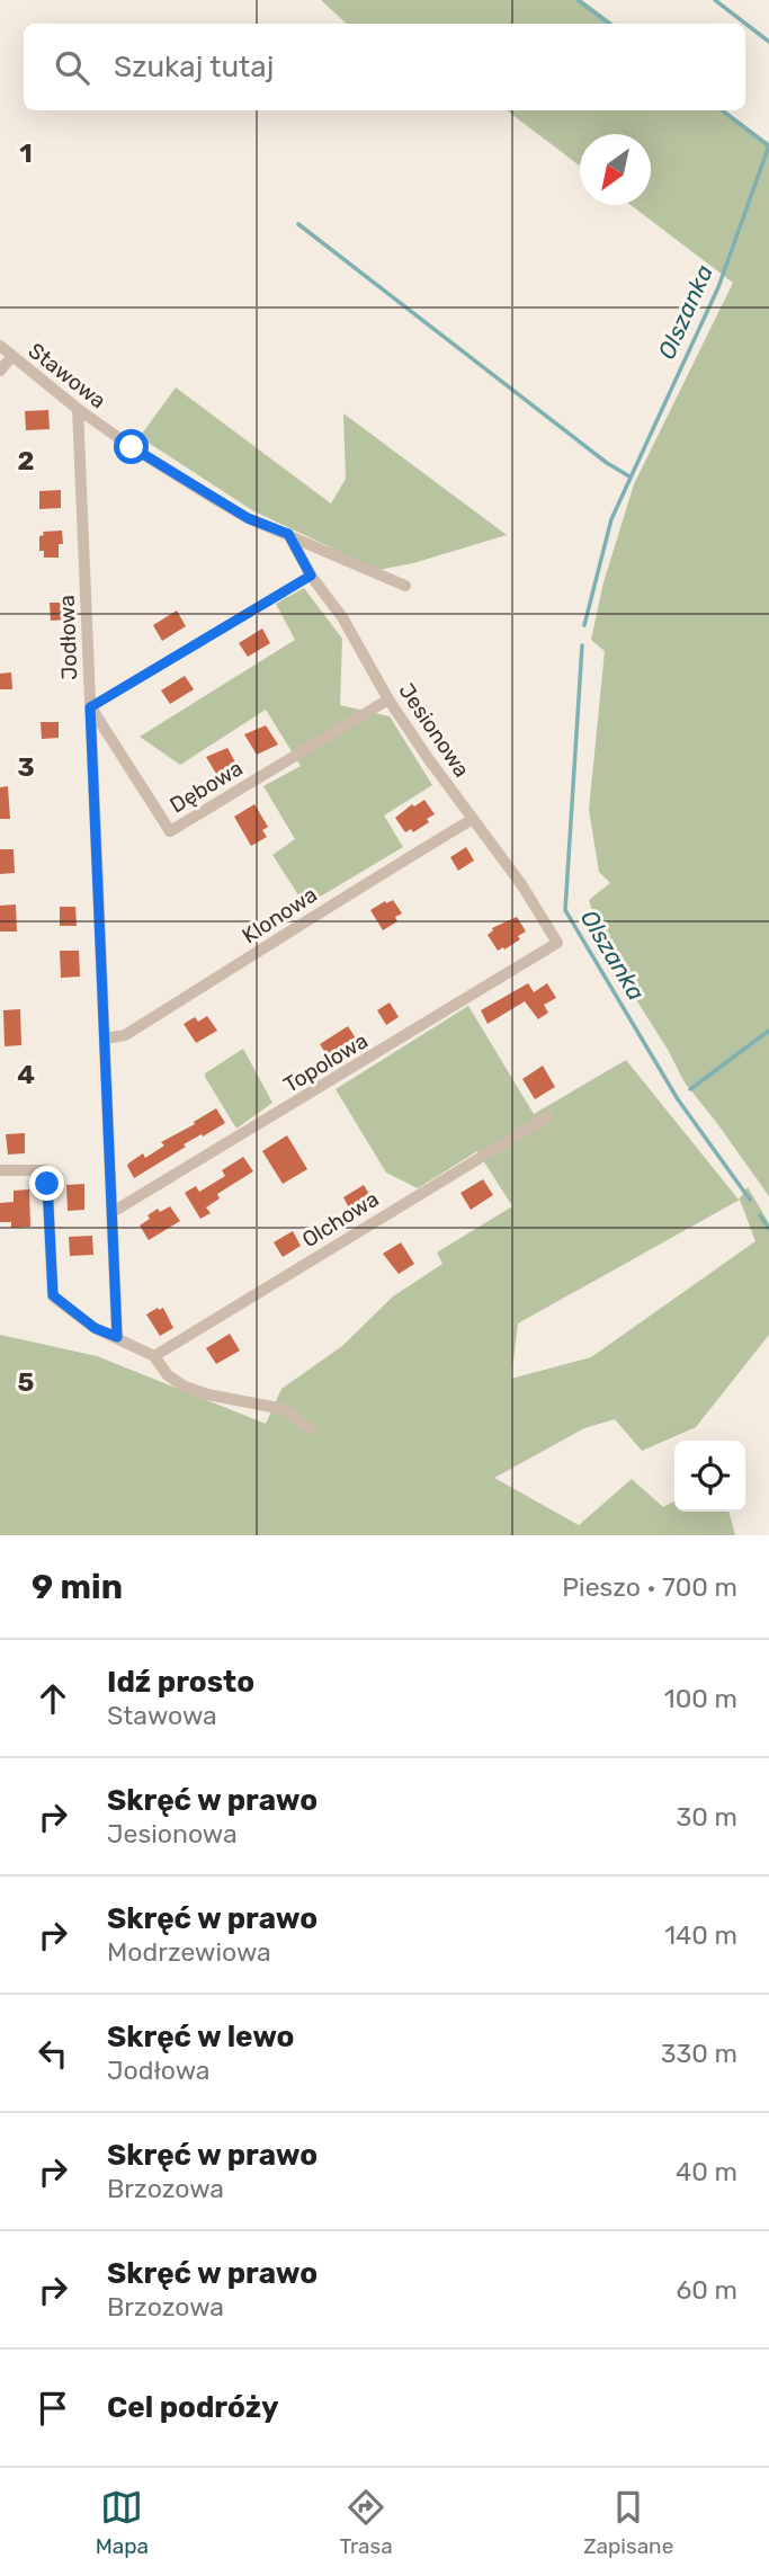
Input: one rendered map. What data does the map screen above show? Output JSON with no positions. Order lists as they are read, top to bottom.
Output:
{
  "streets": {
    "street": [
      "Stawowa",
      "Jodłowa",
      "Jesionowa",
      "Dębowa",
      "Klonowa",
      "Topolowa",
      "Olchowa"
    ]
  },
  "crossings": [
    ["Stawowa", "Jodłowa"],
    ["Stawowa", "Jesionowa"],
    ["Jodłowa", "Dębowa"],
    ["Jodłowa", "Klonowa"],
    ["Jodłowa", "Topolowa"],
    ["Jesionowa", "Dębowa"],
    ["Jesionowa", "Klonowa"],
    ["Jesionowa", "Topolowa"]
  ],
  "water": ["Olszanka"],
  "north": "bottom left",
  "page": {
    "search": "Szukaj tutaj",
    "heading": ["9 min", "Pieszo · 700 m"],
    "list": [
      ["Idź prosto", "Stawowa", "100 m"],
      ["Skręć w prawo", "Jesionowa", "30 m"],
      ["Skręć w prawo", "Modrzewiowa", "140 m"],
      ["Skręć w lewo", "Jodłowa", "330 m"],
      ["Skręć w prawo", "Brzozowa", "40 m"],
      ["Skręć w prawo", "Brzozowa", "60 m"],
      "Cel podróży"
    ],
    "nav": ["Mapa", "Trasa", "Zapisane"]
  },
  "grid": {
    "rows": [
      "1",
      "2",
      "3",
      "4",
      "5"
    ]
  }
}
